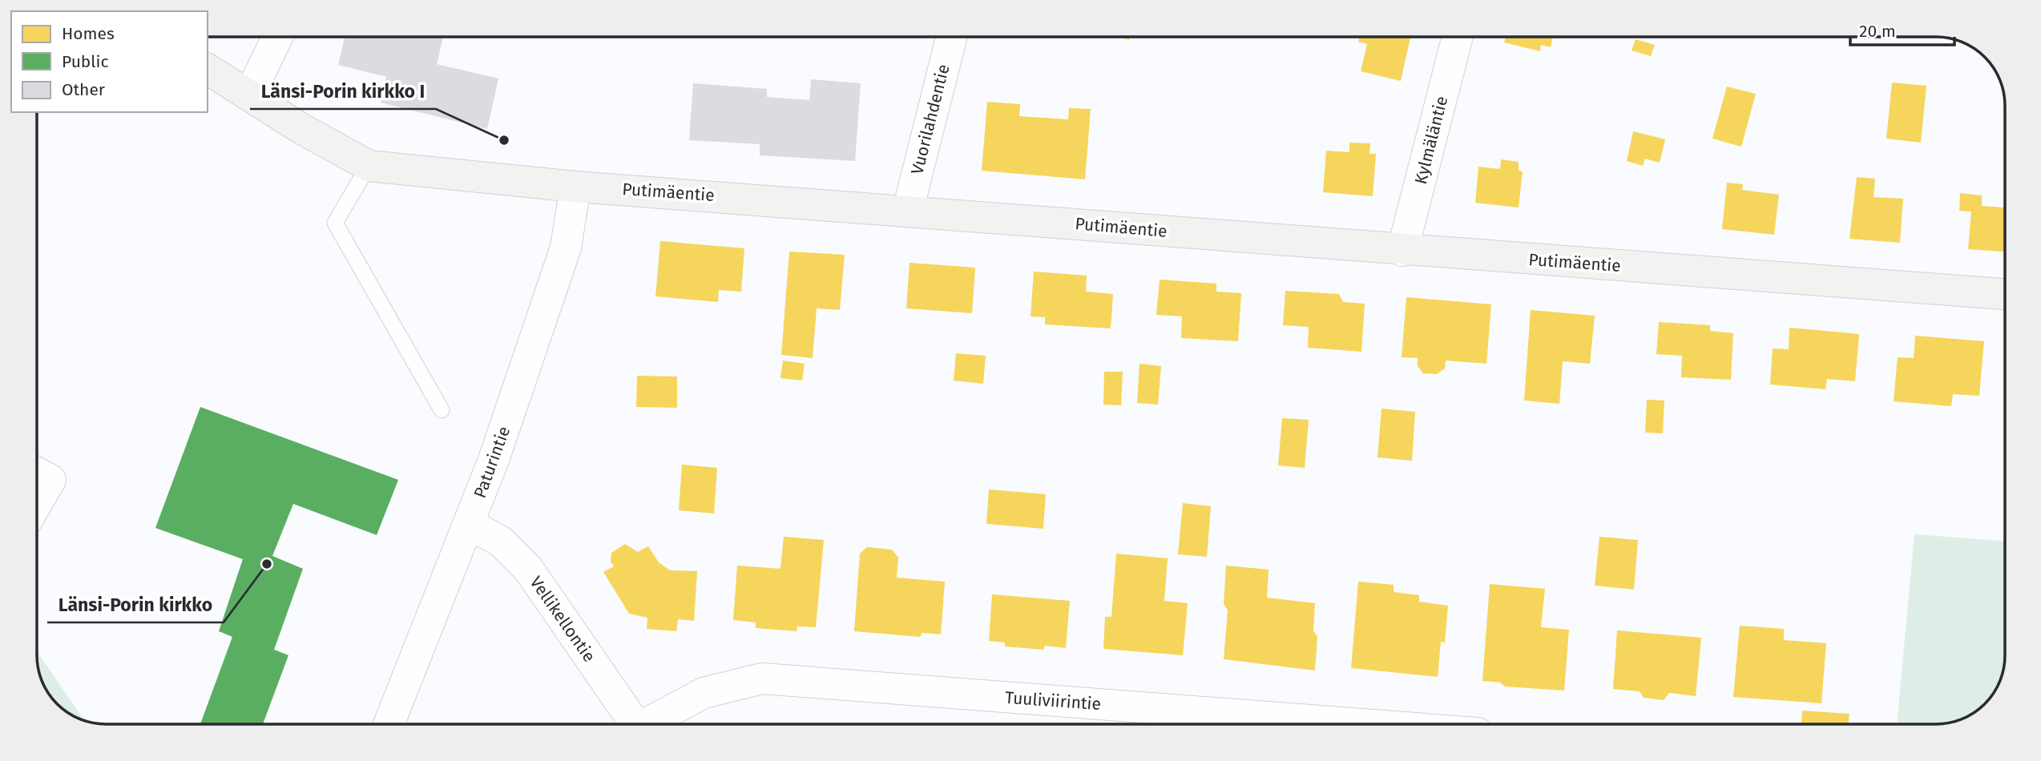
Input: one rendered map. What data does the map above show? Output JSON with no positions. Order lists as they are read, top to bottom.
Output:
{
  "streets": {
    "main road": ["Putimäentie"],
    "street": [
      "Vuorilahdentie",
      "Kylmäläntie",
      "Paturintie",
      "Vellikellontie",
      "Tuuliviirintie"
    ]
  },
  "crossings": [
    ["Vuorilahdentie", "Putimäentie"],
    ["Kylmäläntie", "Putimäentie"],
    ["Putimäentie", "Paturintie"],
    ["Paturintie", "Vellikellontie"]
  ],
  "places": ["Länsi-Porin kirkko I", "Länsi-Porin kirkko"],
  "legend": ["Homes", "Public", "Other"],
  "scale_bar": "20 m"
}
